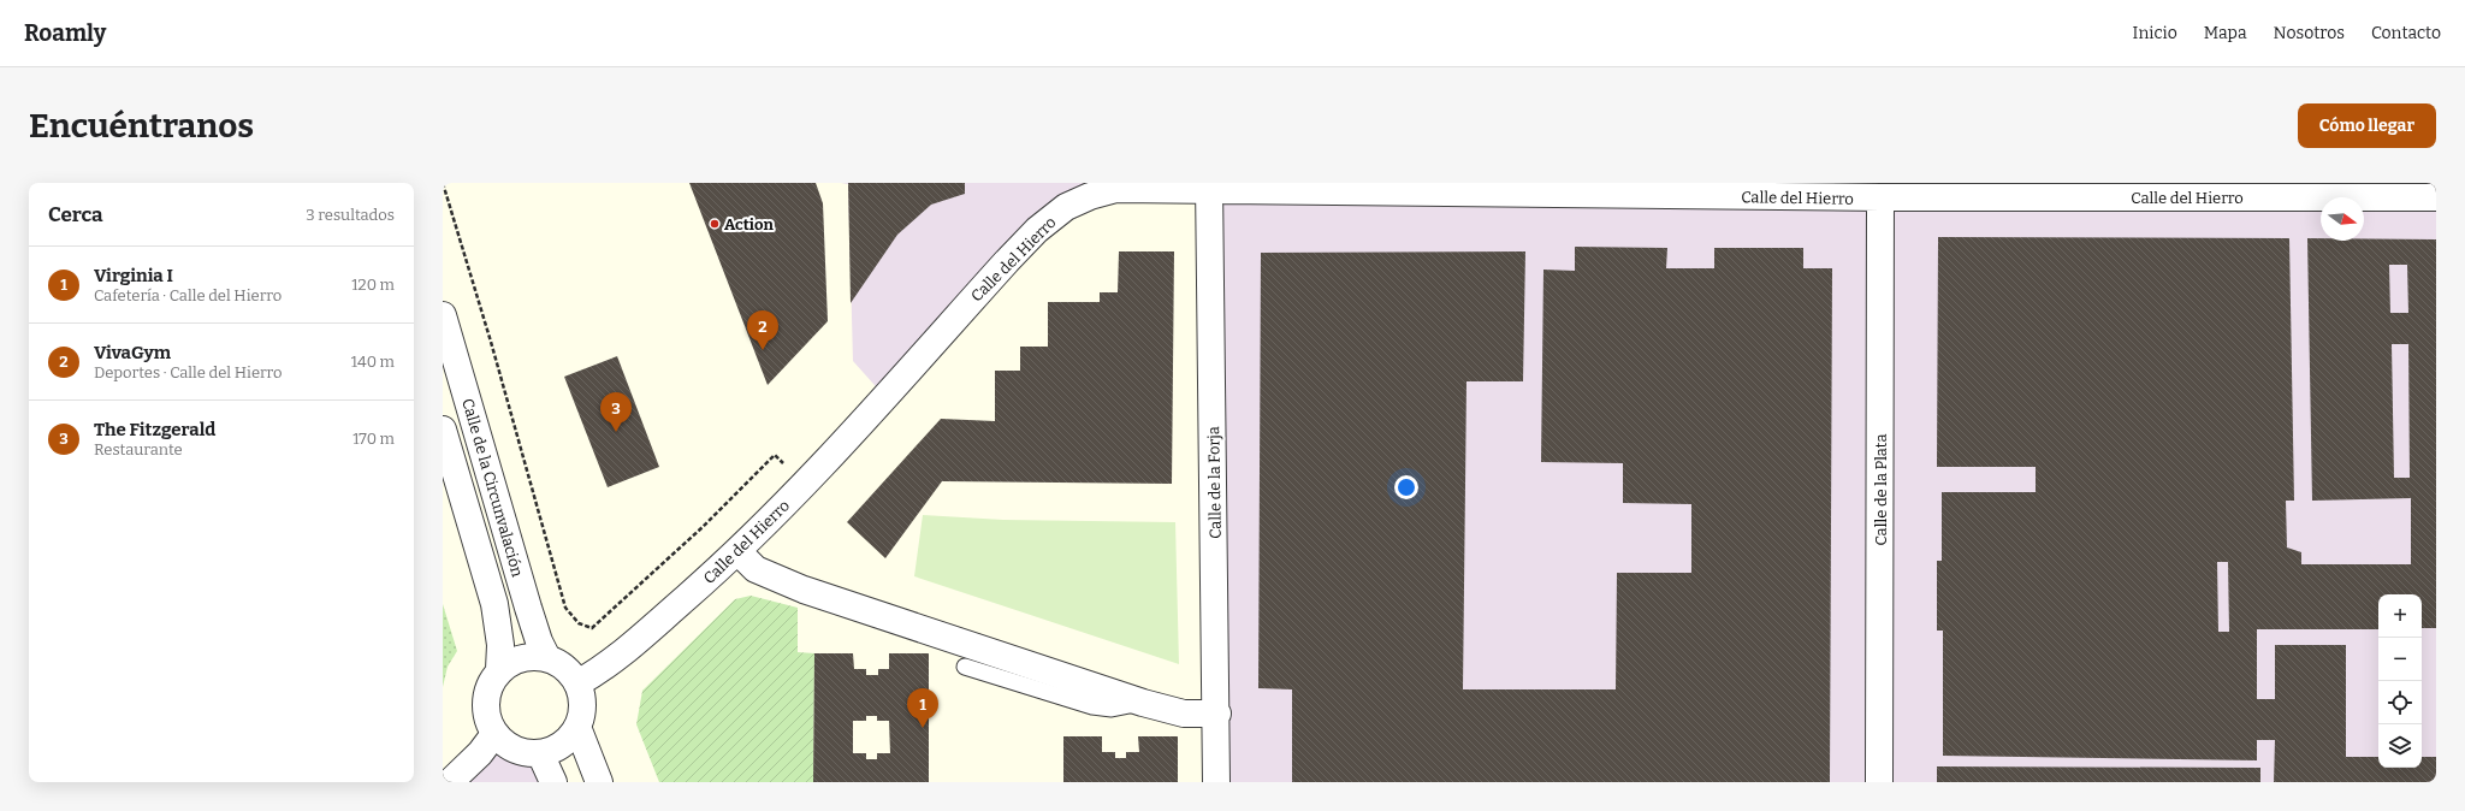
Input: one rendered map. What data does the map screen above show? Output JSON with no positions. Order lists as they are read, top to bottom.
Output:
{
  "streets": {
    "street": [
      "Calle del Hierro",
      "Calle de la Forja",
      "Calle de la Circunvalación",
      "Calle de la Plata"
    ]
  },
  "crossings": [
    ["Calle del Hierro", "Calle de la Forja"],
    ["Calle del Hierro", "Calle de la Circunvalación"],
    ["Calle del Hierro", "Calle de la Plata"]
  ],
  "places": ["Action"],
  "north": "right",
  "page": {
    "header": "Roamly",
    "nav": [
      "Inicio",
      "Mapa",
      "Nosotros",
      "Contacto"
    ],
    "buttons": "Cómo llegar",
    "title": "Encuéntranos",
    "heading": ["Cerca", "3 resultados"],
    "list": [
      {
        "mark": "1",
        "name": "Virginia I",
        "note": "Cafetería · Calle del Hierro",
        "value": "120 m"
      },
      {
        "mark": "2",
        "name": "VivaGym",
        "note": "Deportes · Calle del Hierro",
        "value": "140 m"
      },
      {
        "mark": "3",
        "name": "The Fitzgerald",
        "note": "Restaurante",
        "value": "170 m"
      }
    ],
    "pins": ["2", "3", "1"],
    "map_buttons": ["+", "−"]
  }
}
